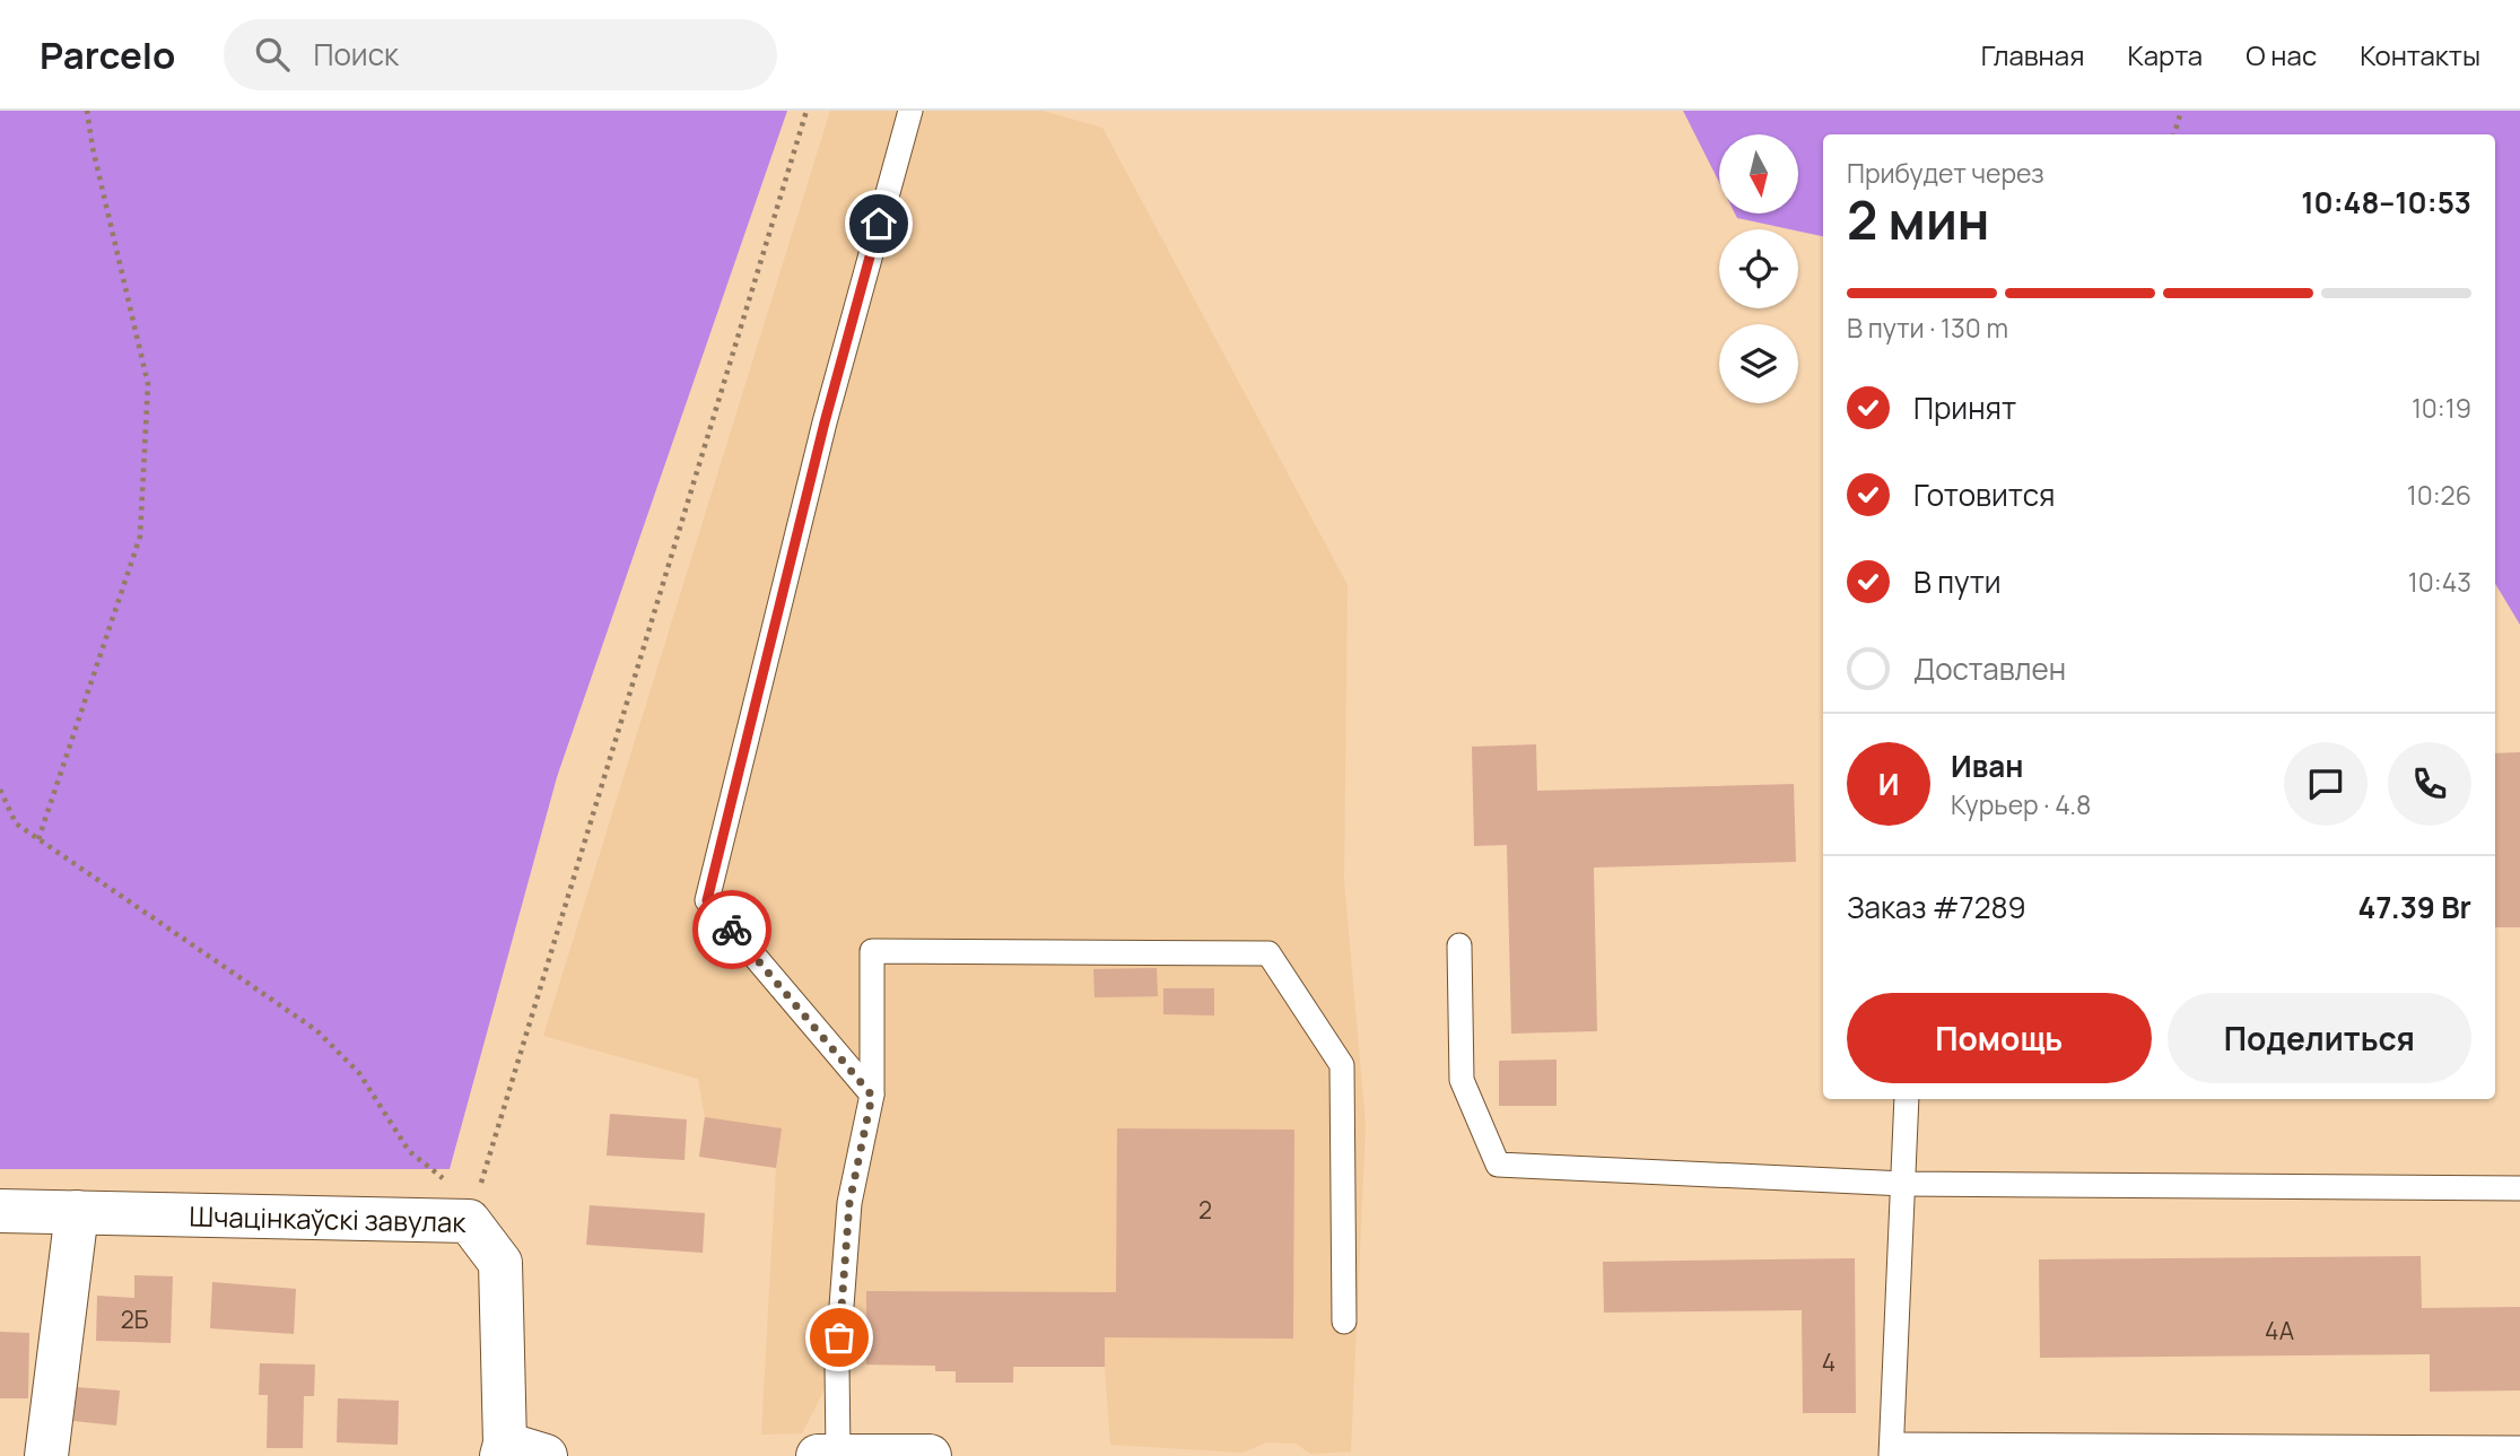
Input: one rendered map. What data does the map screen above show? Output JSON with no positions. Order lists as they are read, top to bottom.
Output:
{
  "streets": {
    "street": ["Шчацінкаўскі завулак"]
  },
  "house_numbers": [
    "2",
    "2Б",
    "4А",
    "4"
  ],
  "north": "bottom",
  "page": {
    "header": "Parcelo",
    "search": "Поиск",
    "nav": [
      "Главная",
      "Карта",
      "О нас",
      "Контакты"
    ],
    "heading": ["2 мин", "Прибудет через", "10:48–10:53"],
    "panel": [
      "Иван",
      "Курьер · 4.8",
      "Заказ #7289",
      "47.39 Br"
    ],
    "bar": "В пути · 130 m",
    "list": [
      ["Принят", "10:19"],
      ["Готовится", "10:26"],
      ["В пути", "10:43"],
      "Доставлен"
    ],
    "round": "И",
    "buttons": ["Помощь", "Поделиться"]
  }
}
